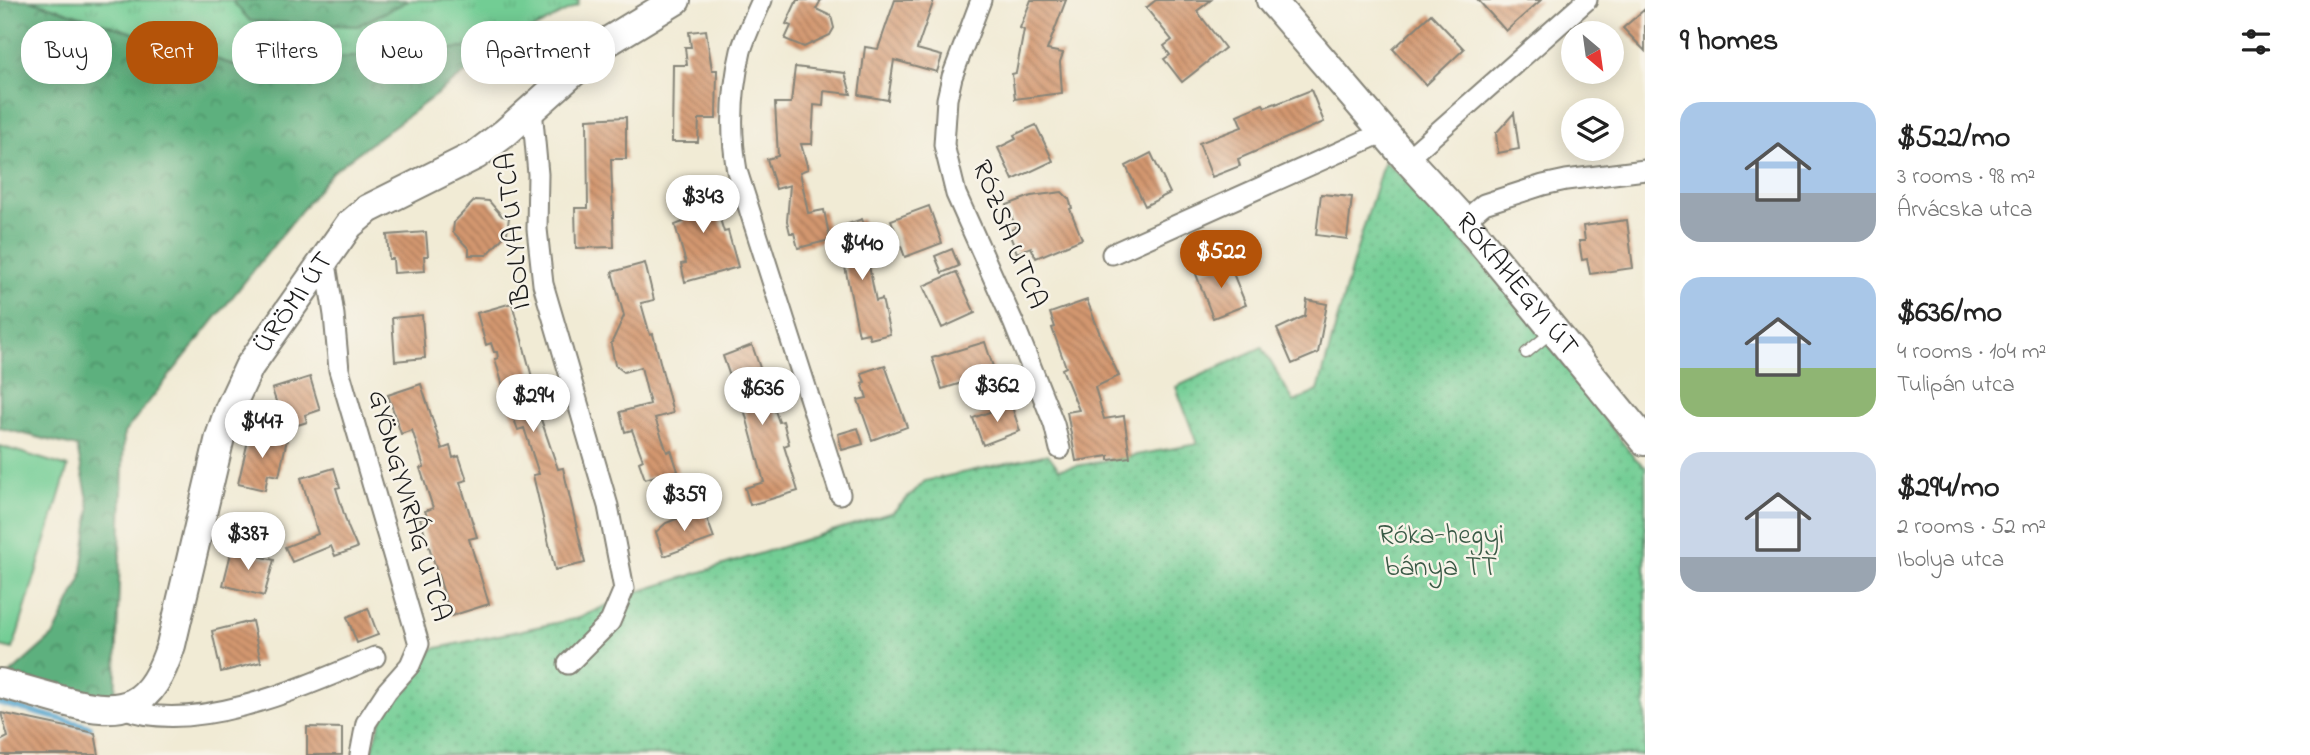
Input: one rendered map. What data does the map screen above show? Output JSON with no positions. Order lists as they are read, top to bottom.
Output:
{
  "streets": {
    "street": [
      "IBOLYA UTCA",
      "RÓZSA UTCA",
      "RÓKAHEGYI ÚT",
      "ÜRÖMI ÚT",
      "GYÖNGYVIRÁG UTCA"
    ]
  },
  "crossings": [
    ["IBOLYA UTCA", "ÜRÖMI ÚT"],
    ["ÜRÖMI ÚT", "GYÖNGYVIRÁG UTCA"]
  ],
  "parks": ["Róka-hegyi bánya TT"],
  "north": "bottom right",
  "page": {
    "heading": "9 homes",
    "chip": [
      "Buy",
      "Rent",
      "Filters",
      "New",
      "Apartment"
    ],
    "list": [
      {
        "name": "$522/mo",
        "note": "3 rooms · 98 m² · Árvácska utca"
      },
      {
        "name": "$636/mo",
        "note": "4 rooms · 104 m² · Tulipán utca"
      },
      {
        "name": "$294/mo",
        "note": "2 rooms · 52 m² · Ibolya utca"
      }
    ],
    "price": [
      "$343",
      "$440",
      "$522",
      "$362",
      "$636",
      "$294",
      "$447",
      "$359",
      "$387"
    ]
  }
}
